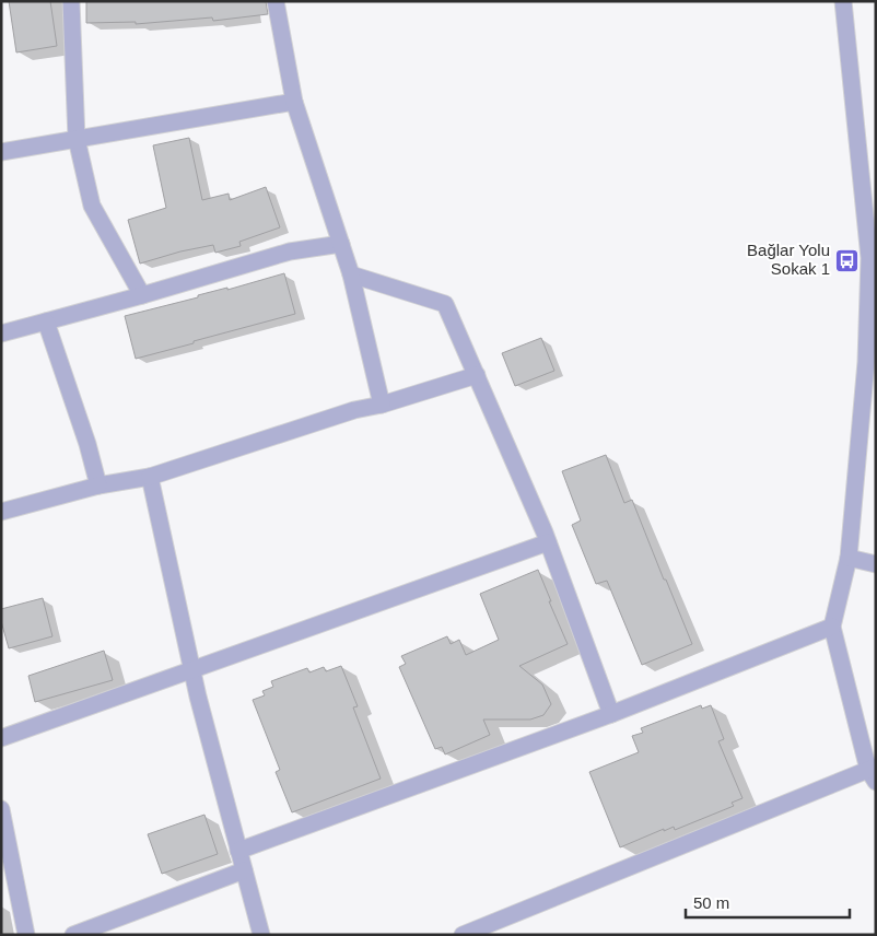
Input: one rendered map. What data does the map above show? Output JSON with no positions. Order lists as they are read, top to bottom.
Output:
{
  "places": {
    "bus stop": ["Bağlar Yolu Sokak 1"]
  },
  "scale_bar": "50 m"
}
